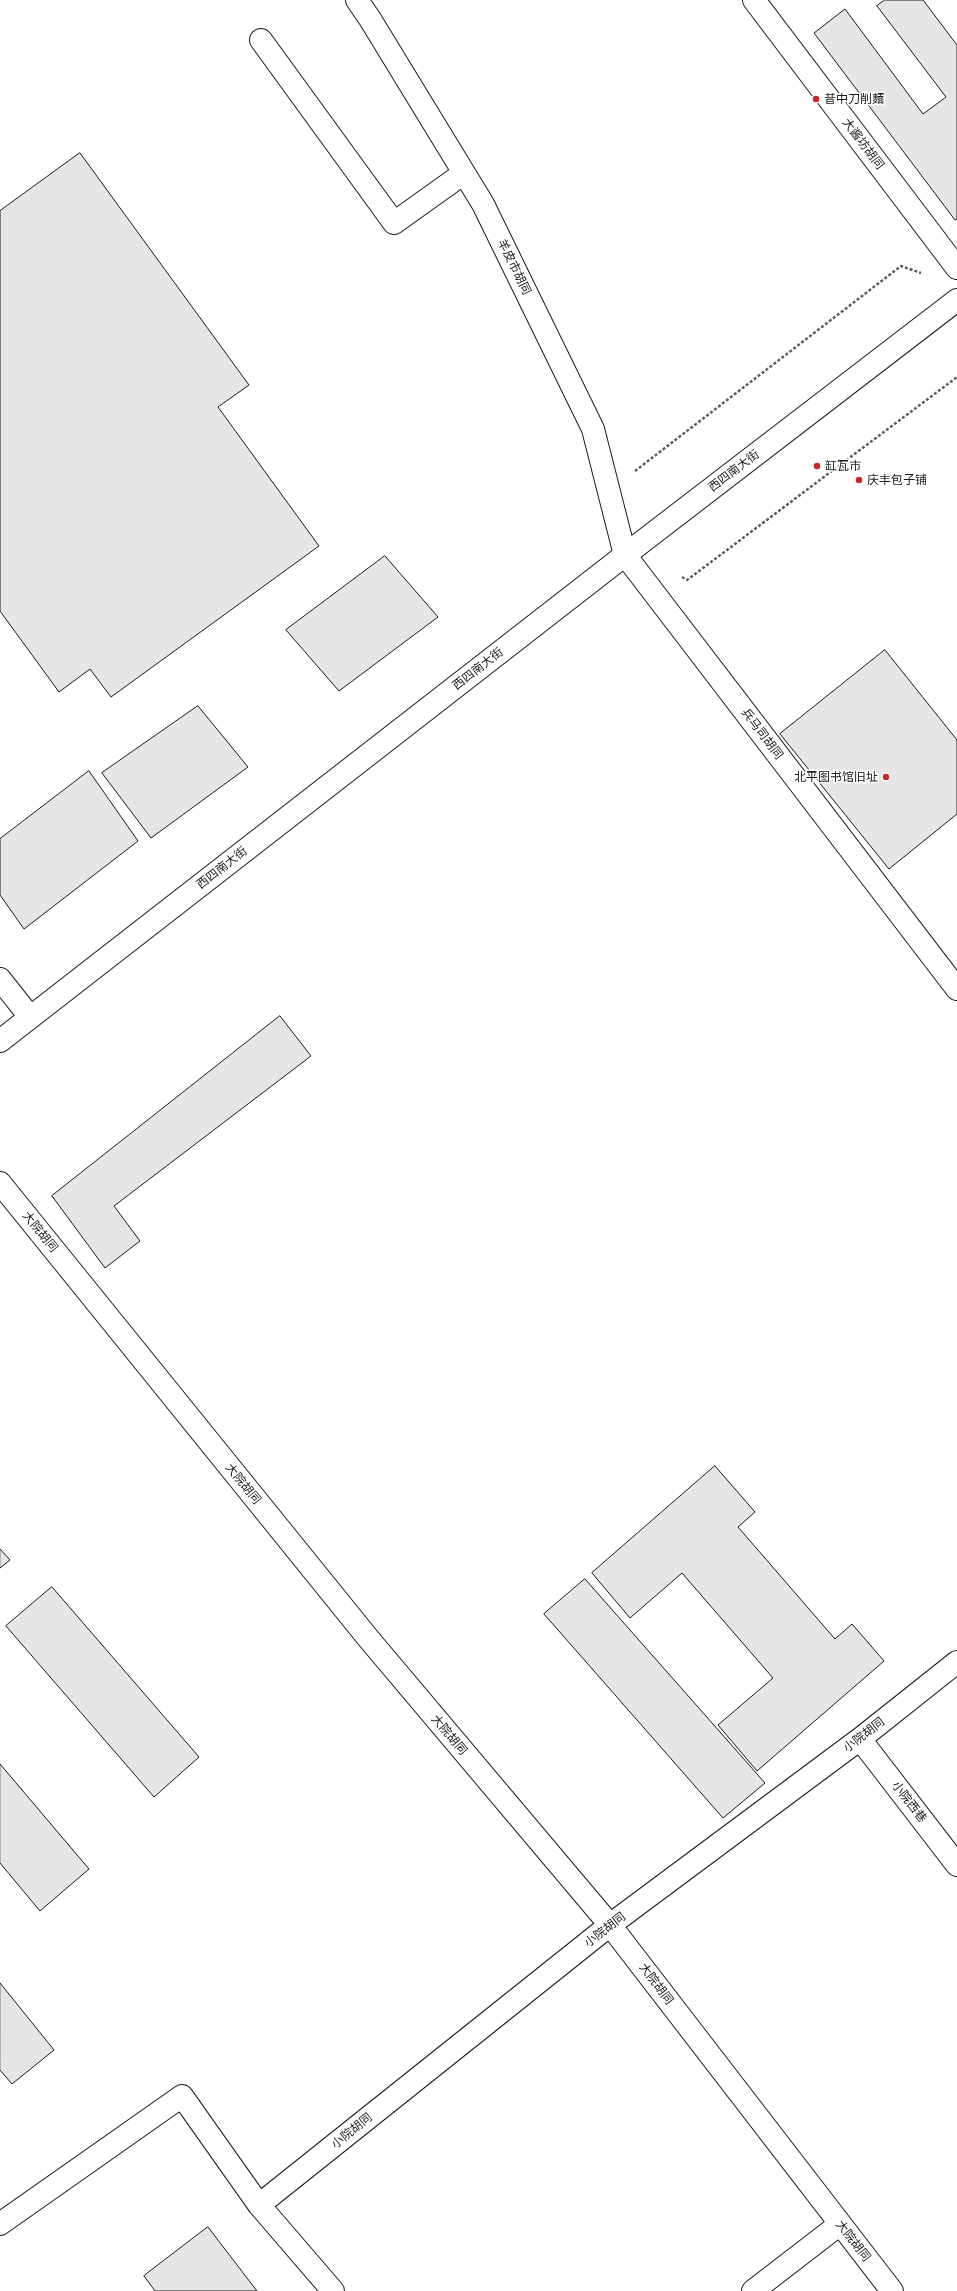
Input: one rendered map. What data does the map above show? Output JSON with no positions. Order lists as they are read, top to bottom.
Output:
{
  "streets": {
    "main road": [
      "大酱坊胡同",
      "羊皮市胡同",
      "西四南大街",
      "兵马司胡同",
      "大院胡同",
      "小院胡同",
      "小院西巷"
    ]
  },
  "crossings": [
    ["羊皮市胡同", "西四南大街"],
    ["羊皮市胡同", "兵马司胡同"],
    ["西四南大街", "兵马司胡同"],
    ["大院胡同", "小院胡同"],
    ["小院胡同", "小院西巷"]
  ],
  "places": [
    "昔中刀削麵",
    "缸瓦市",
    "庆丰包子铺",
    "北平图书馆旧址"
  ]
}
